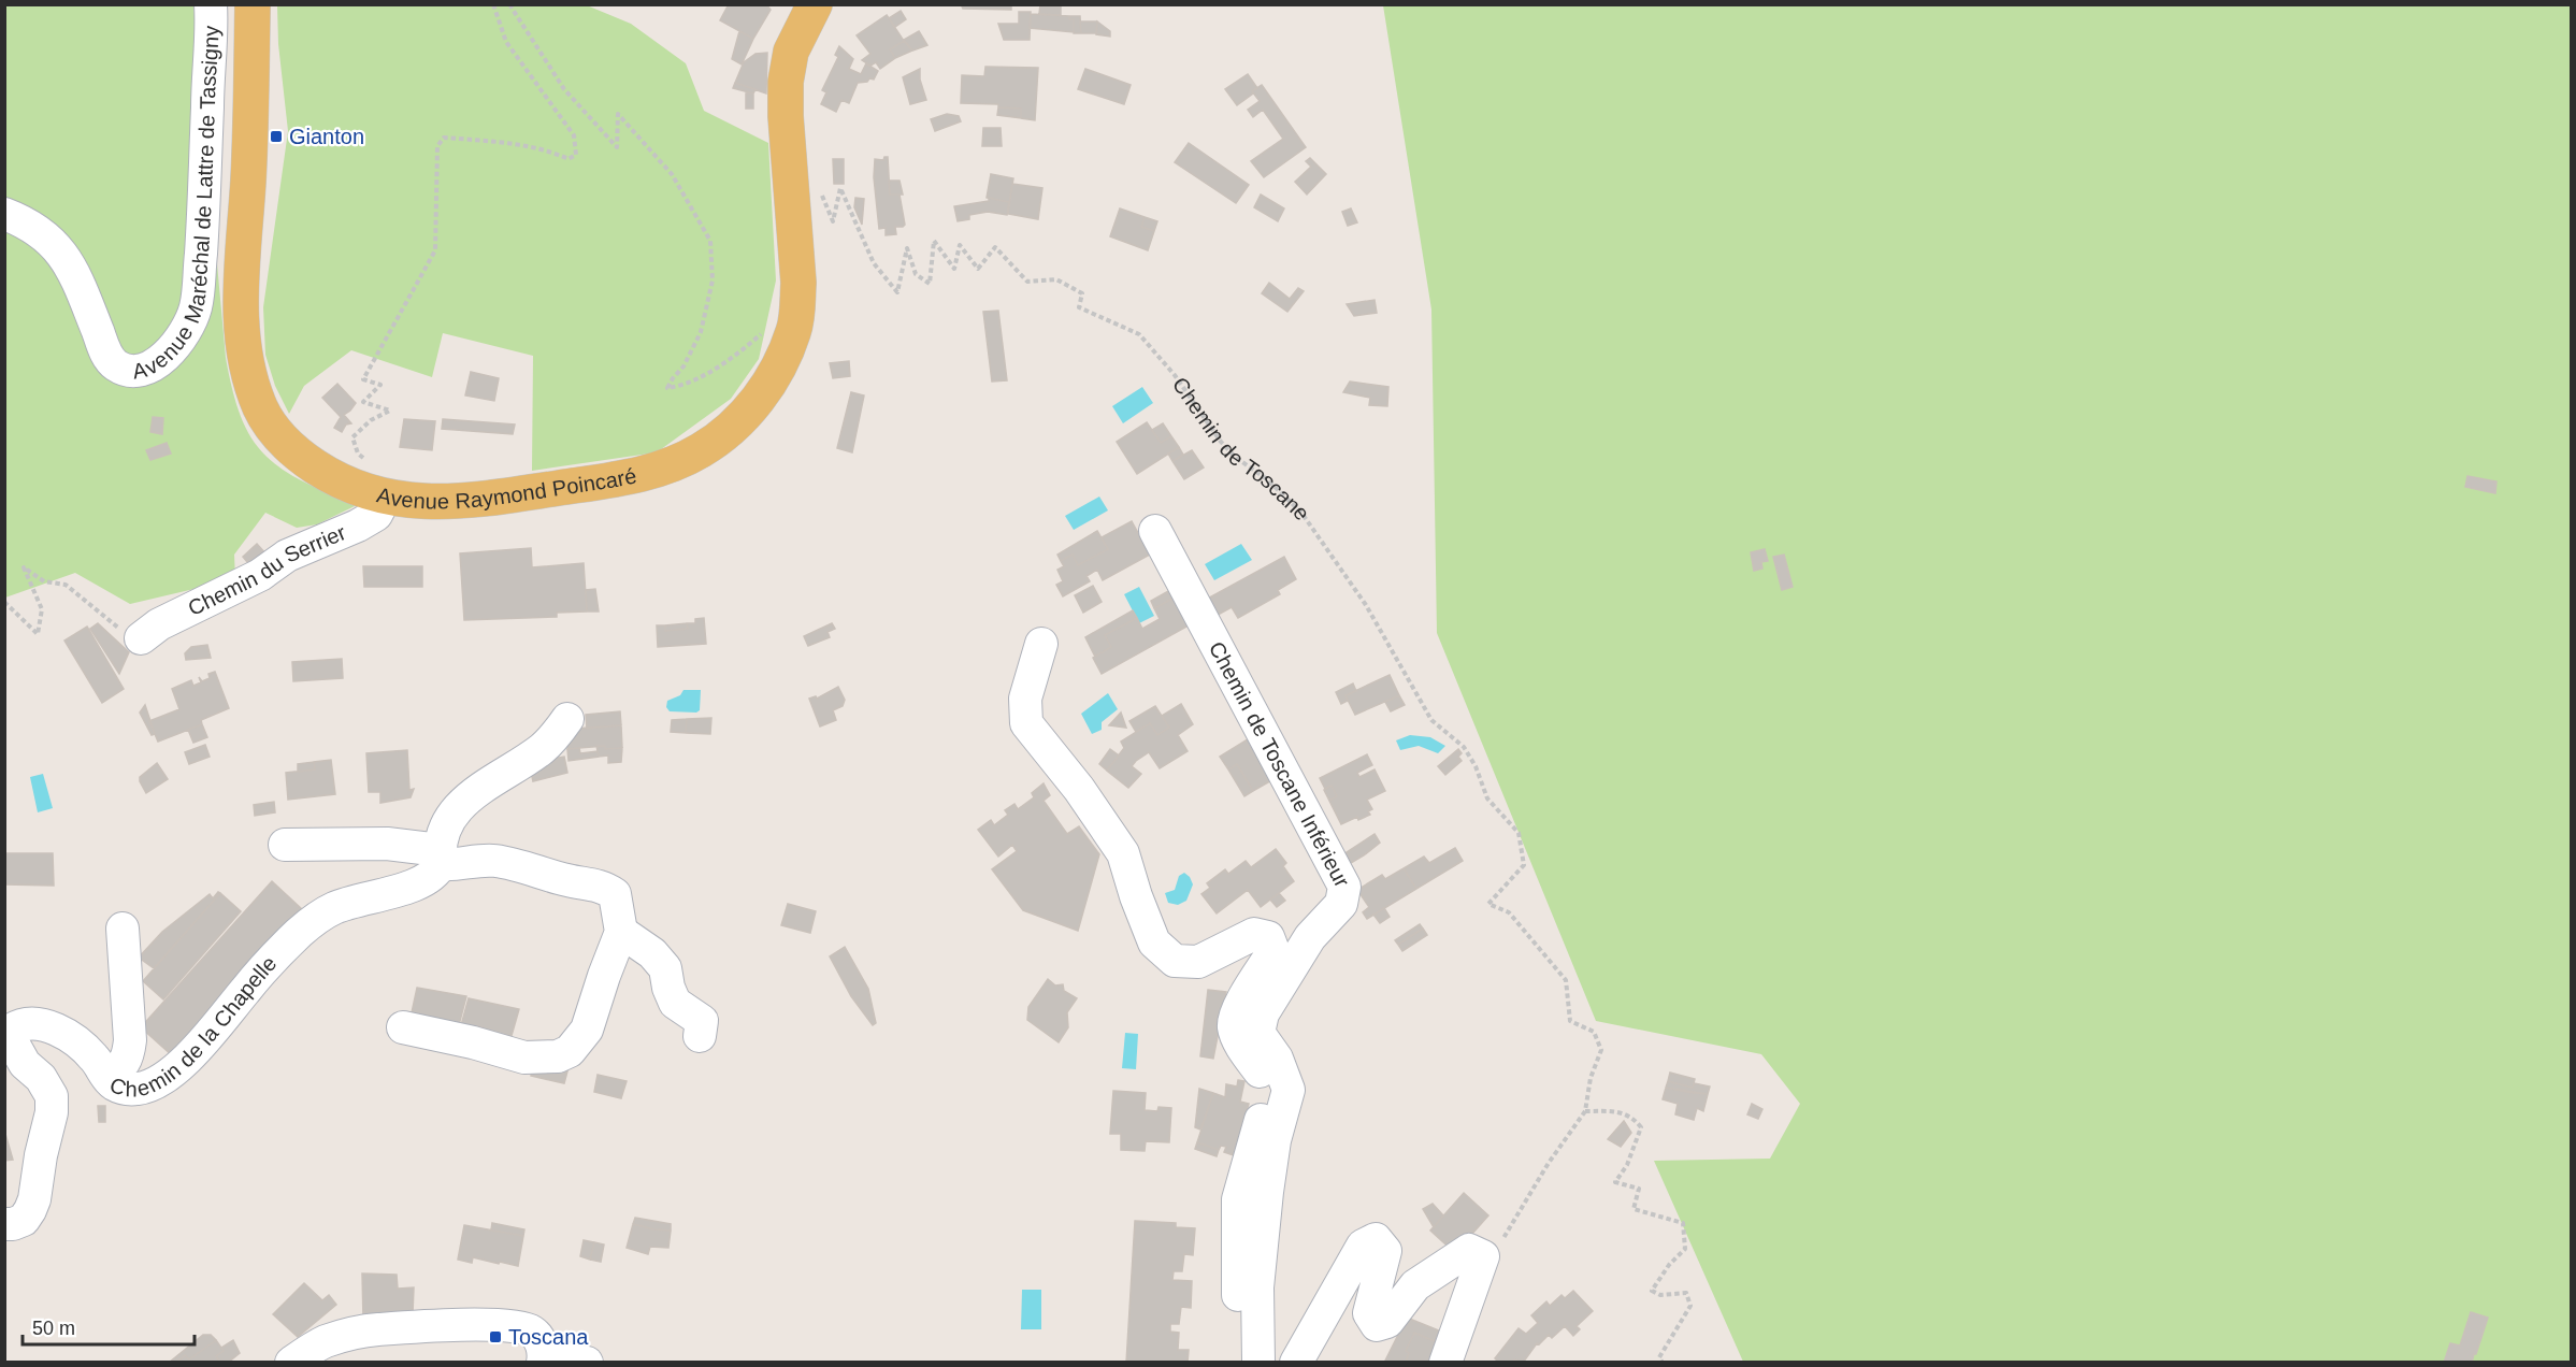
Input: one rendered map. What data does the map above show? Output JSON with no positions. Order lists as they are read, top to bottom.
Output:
{
  "streets": {
    "main road": ["Avenue Raymond Poincaré"],
    "street": [
      "Avenue Maréchal de Lattre de Tassigny",
      "Chemin du Serrier",
      "Chemin de Toscane Inférieur",
      "Chemin de la Chapelle"
    ],
    "path": ["Chemin de Toscane"]
  },
  "crossings": [
    ["Chemin de Toscane", "Avenue Raymond Poincaré"],
    ["Avenue Raymond Poincaré", "Chemin du Serrier"]
  ],
  "places": {
    "transit": ["Gianton", "Toscana"]
  },
  "scale_bar": "50 m"
}
